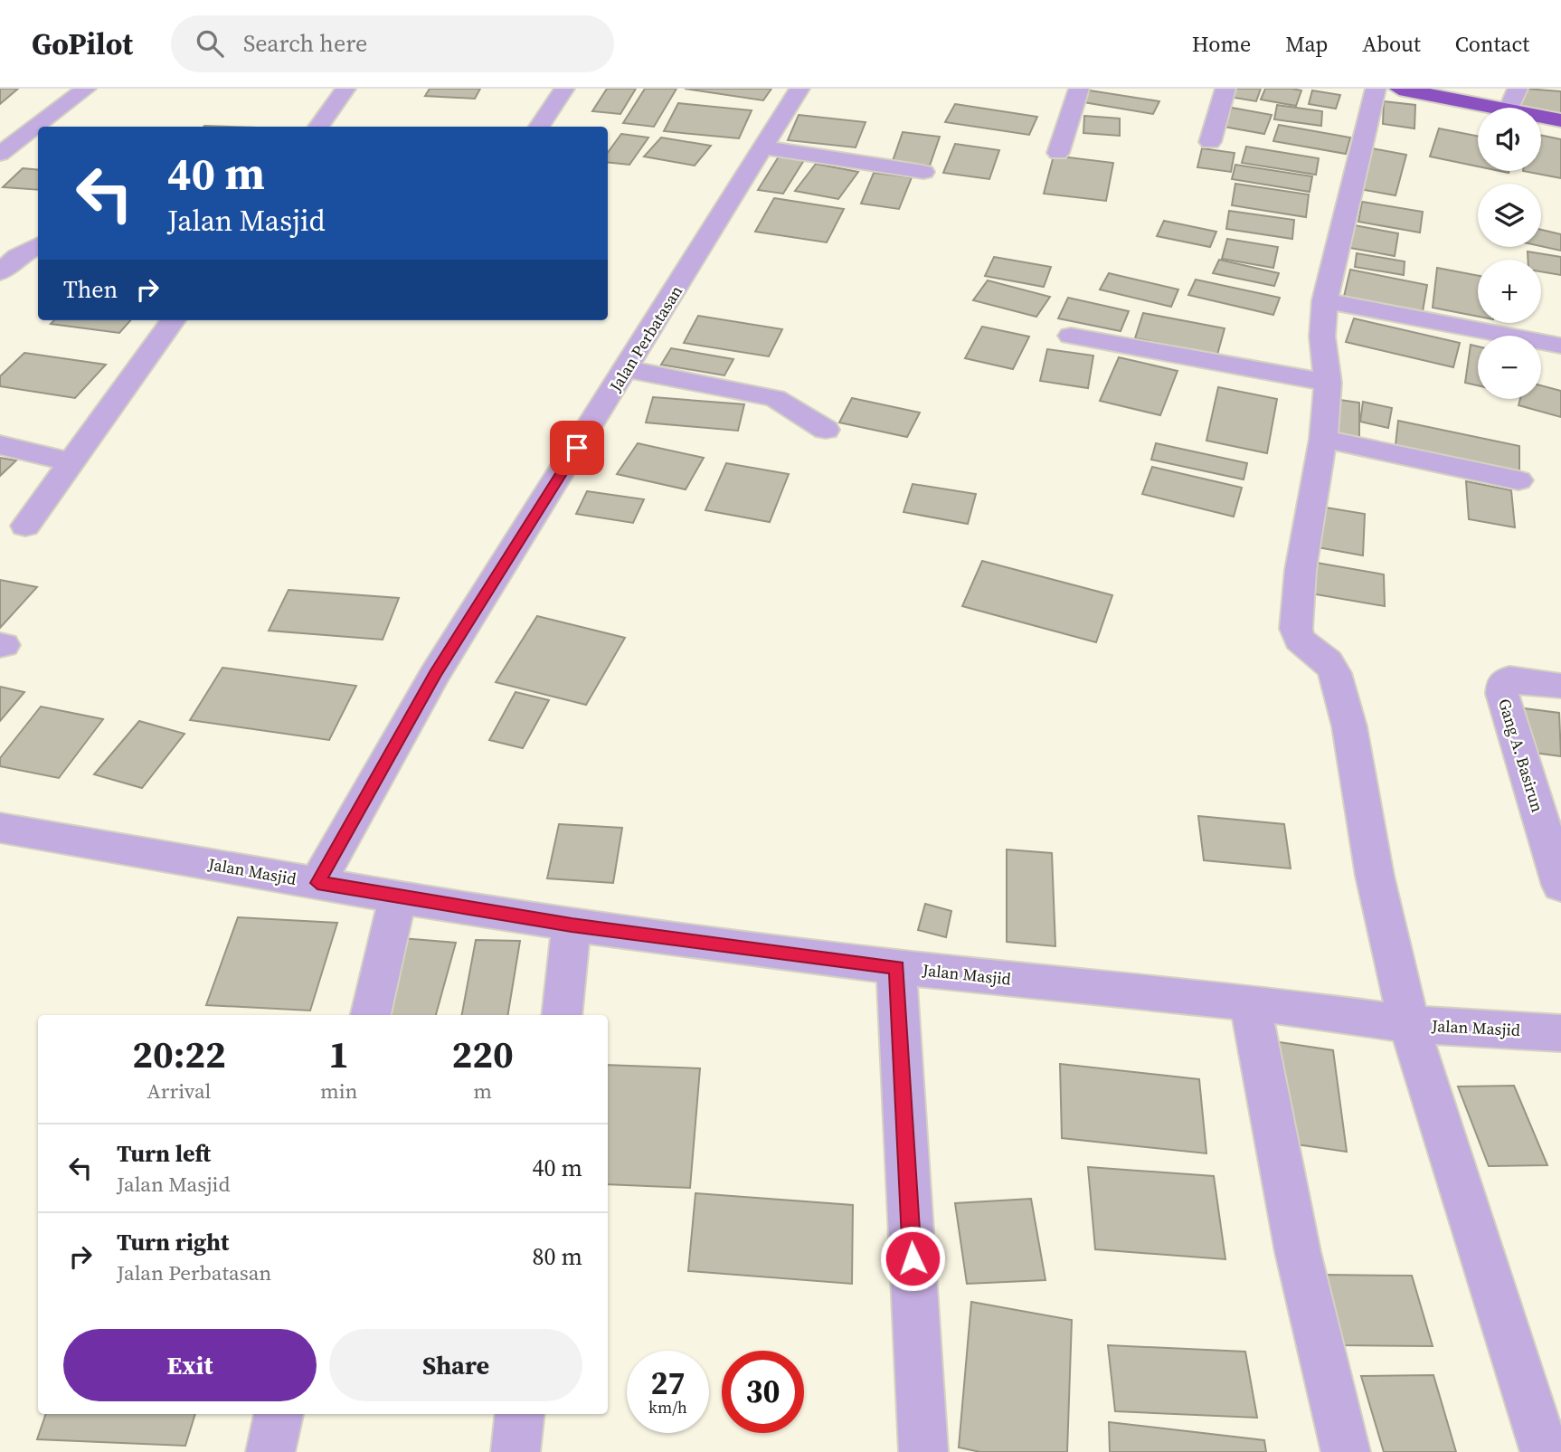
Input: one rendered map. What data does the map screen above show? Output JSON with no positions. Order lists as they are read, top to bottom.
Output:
{
  "streets": {
    "street": ["Jalan Perbatasan", "Gang A. Basirun", "Jalan Masjid"]
  },
  "crossings": [
    ["Jalan Perbatasan", "Jalan Masjid"]
  ],
  "page": {
    "header": "GoPilot",
    "search": "Search here",
    "nav": [
      "Home",
      "Map",
      "About",
      "Contact"
    ],
    "map_buttons": ["+", "−"],
    "turn": ["40 m", "Jalan Masjid"],
    "then": "Then",
    "eta": [
      "20:22",
      "Arrival",
      "1",
      "min",
      "220",
      "m"
    ],
    "list": [
      {
        "name": "Turn left",
        "note": "Jalan Masjid",
        "value": "40 m"
      },
      {
        "name": "Turn right",
        "note": "Jalan Perbatasan",
        "value": "80 m"
      }
    ],
    "buttons": ["Exit", "Share"],
    "speed": "27 km/h",
    "limit": "30"
  }
}
